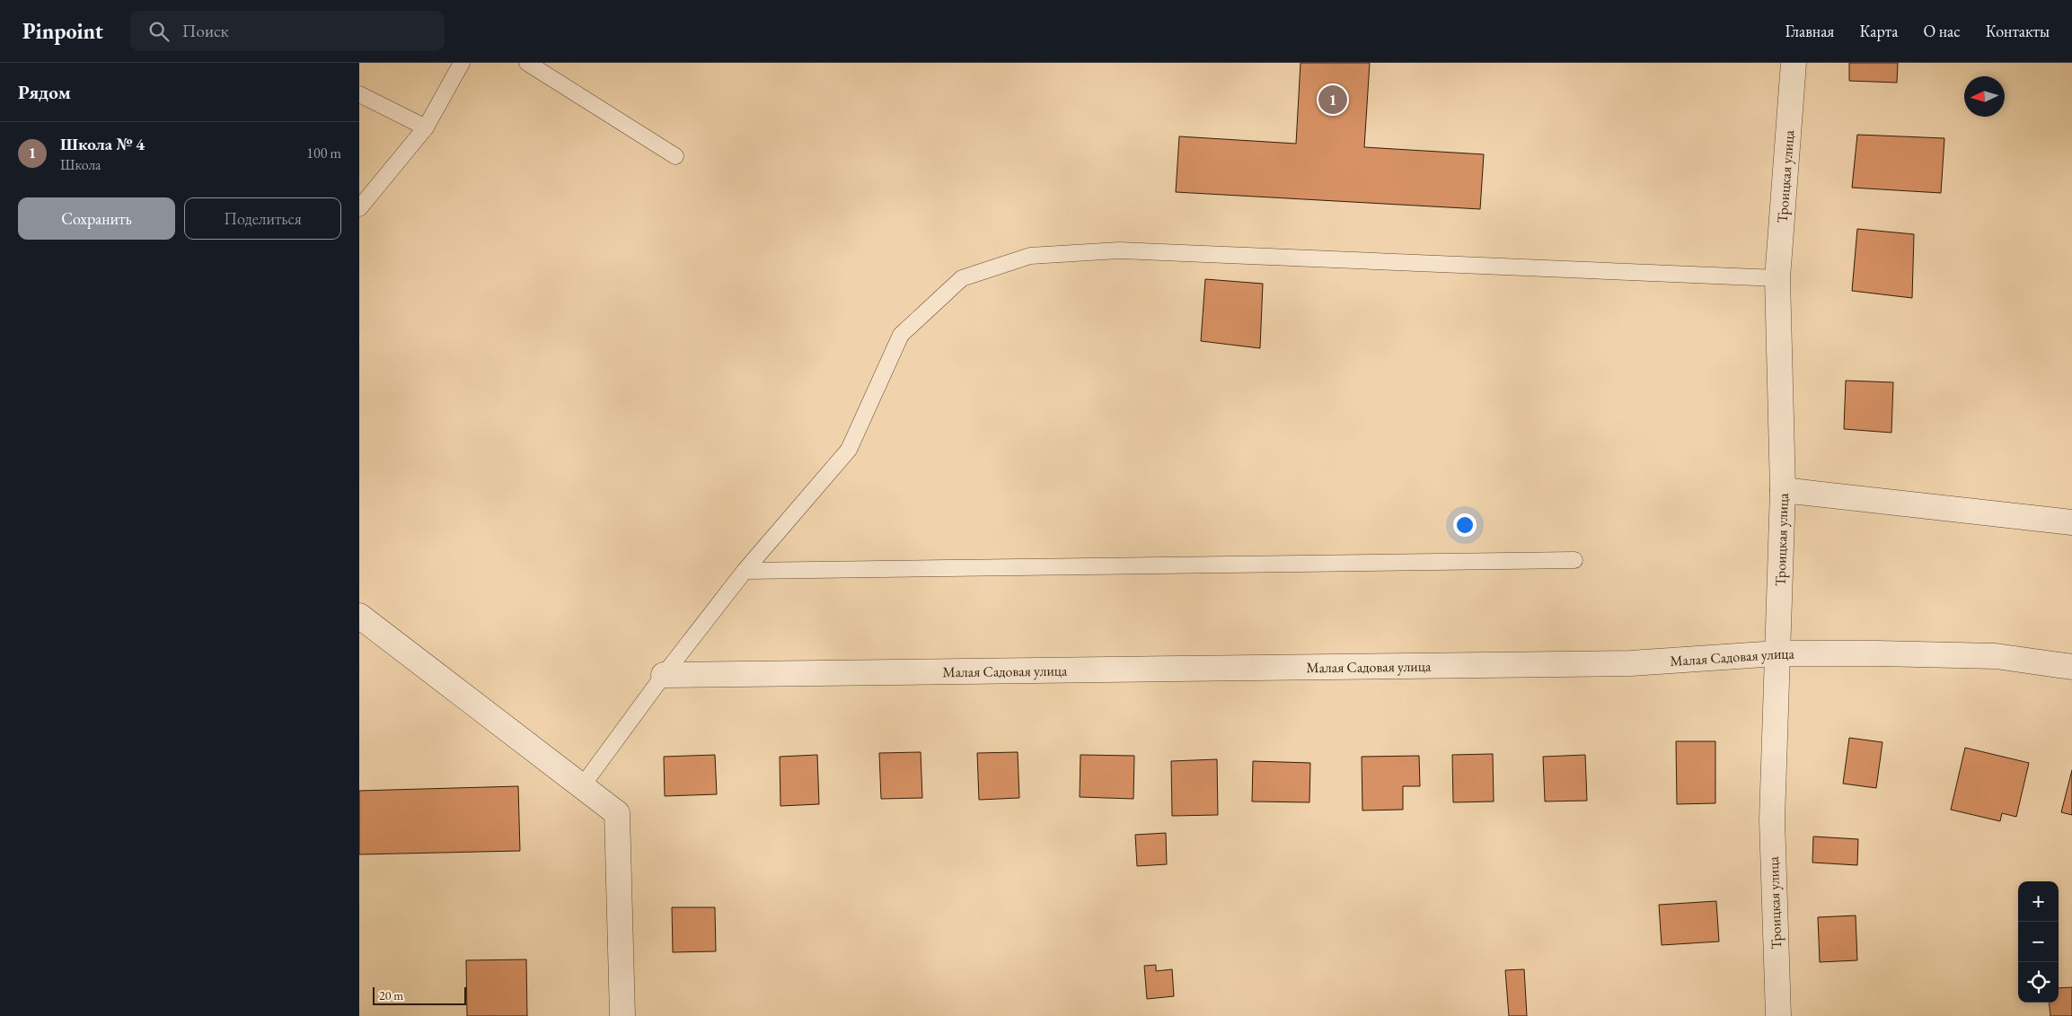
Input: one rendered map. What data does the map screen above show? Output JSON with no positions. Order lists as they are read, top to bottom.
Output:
{
  "streets": {
    "street": ["Троицкая улица", "Малая Садовая улица"]
  },
  "crossings": [
    ["Троицкая улица", "Малая Садовая улица"]
  ],
  "scale_bar": "20 m",
  "north": "left",
  "page": {
    "header": "Pinpoint",
    "search": "Поиск",
    "nav": [
      "Главная",
      "Карта",
      "О нас",
      "Контакты"
    ],
    "heading": "Рядом",
    "pins": "1",
    "list": [
      {
        "mark": "1",
        "name": "Школа № 4",
        "note": "Школа",
        "value": "100 m"
      }
    ],
    "buttons": ["Сохранить", "Поделиться"],
    "map_buttons": ["+", "−"],
    "scale": "20 m"
  }
}
